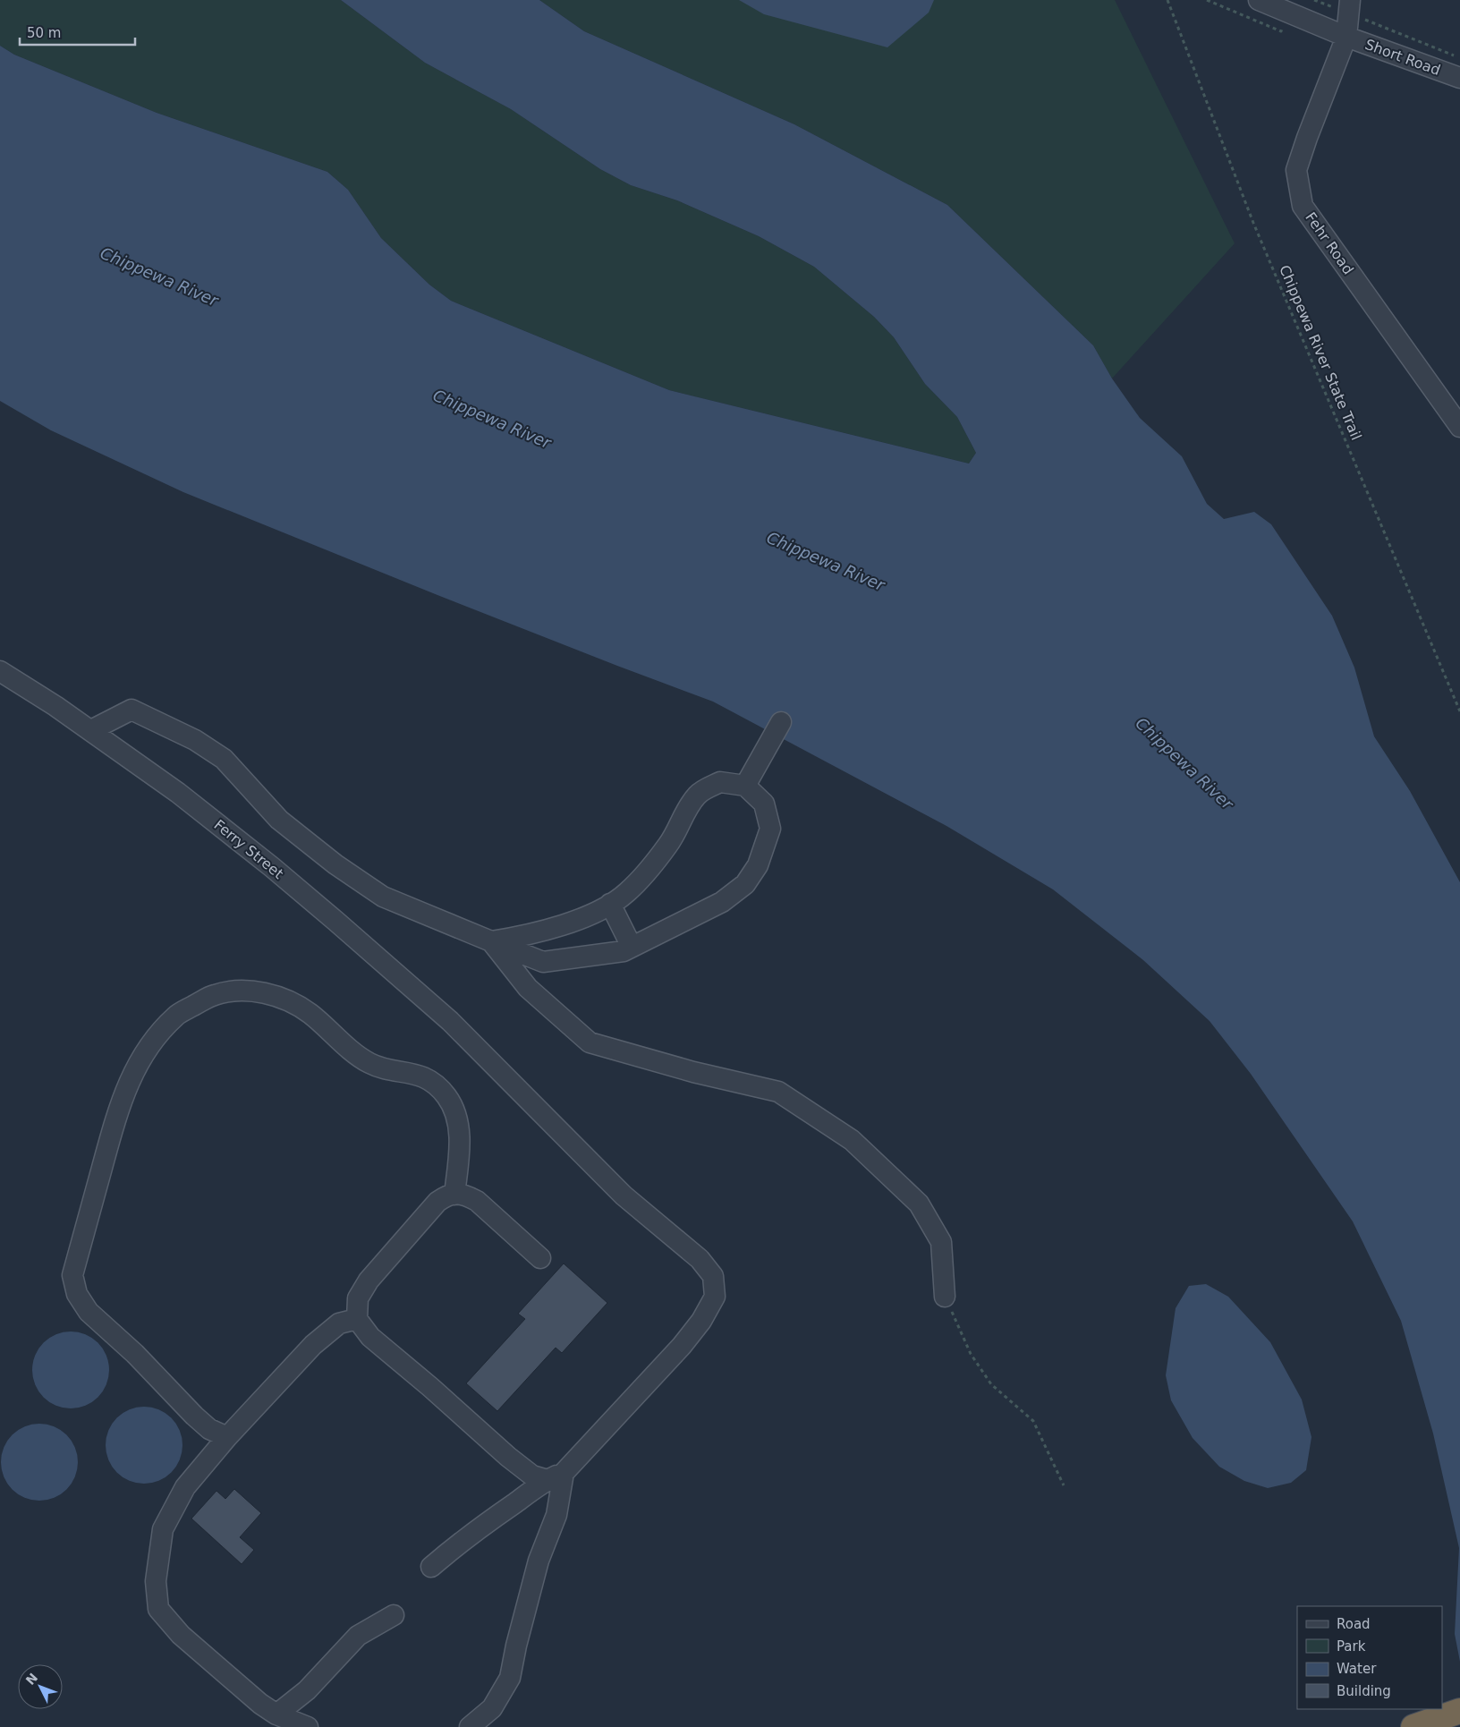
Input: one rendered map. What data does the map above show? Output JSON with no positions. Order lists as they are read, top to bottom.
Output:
{
  "streets": {
    "street": ["Short Road", "Fehr Road", "Ferry Street"],
    "path": ["Chippewa River State Trail"]
  },
  "crossings": [
    ["Short Road", "Fehr Road"]
  ],
  "water": ["Chippewa River"],
  "legend": [
    "Road",
    "Park",
    "Water",
    "Building"
  ],
  "scale_bar": "50 m",
  "north": "top left"
}
